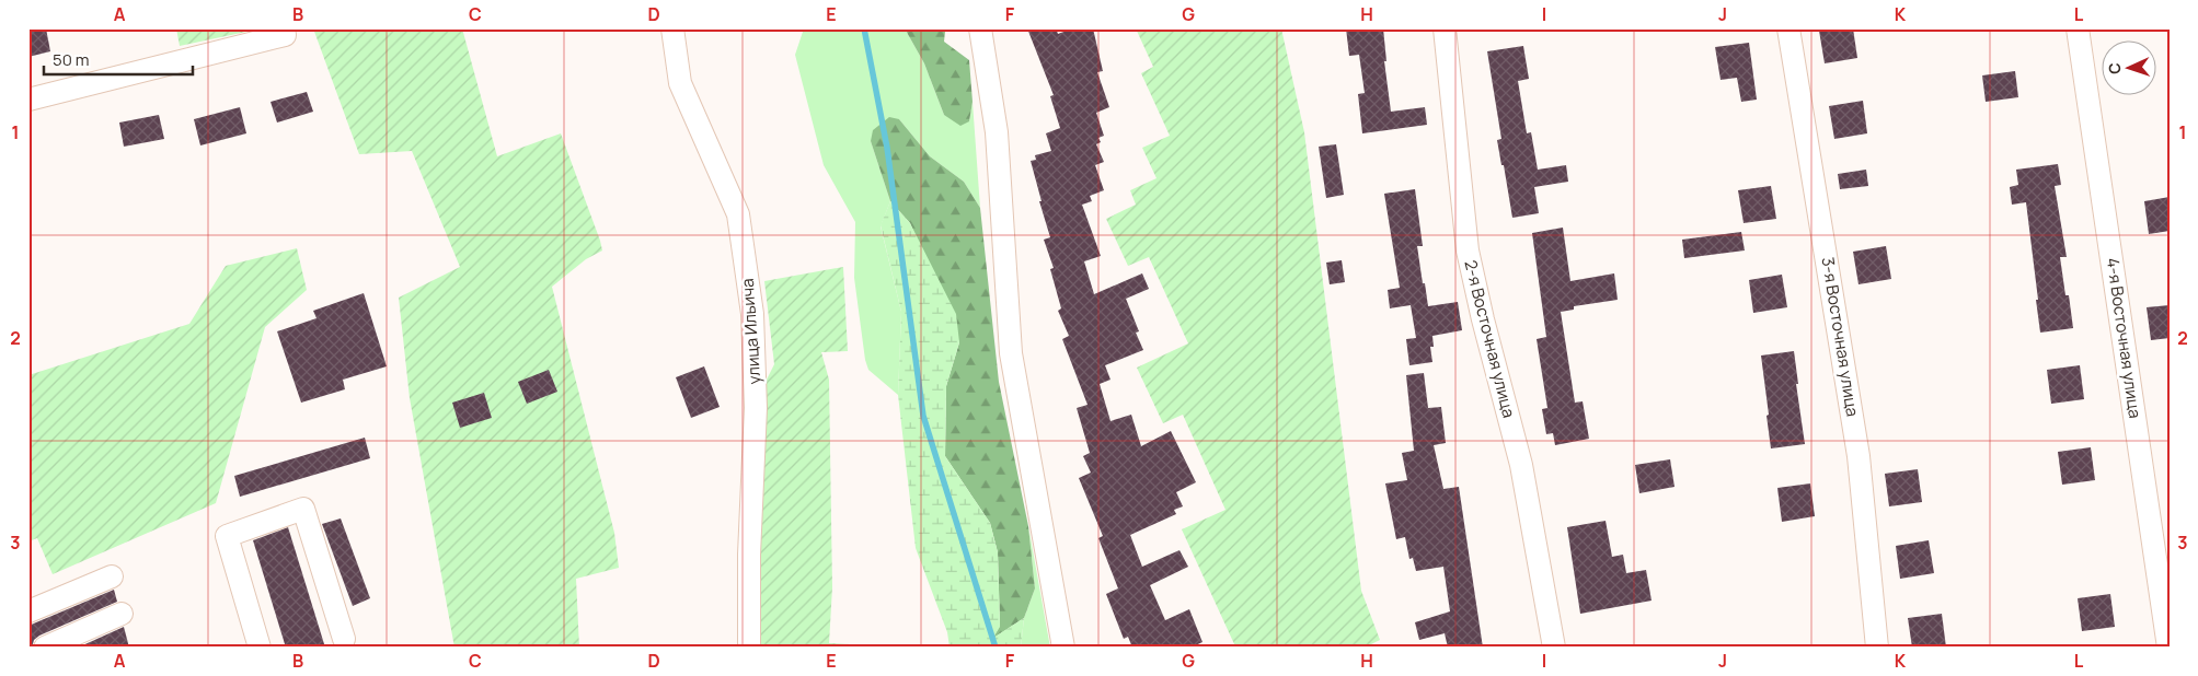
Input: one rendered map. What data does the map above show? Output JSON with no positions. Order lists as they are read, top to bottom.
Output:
{
  "streets": {
    "street": [
      "улица Ильича",
      "3-я Восточная улица",
      "4-я Восточная улица",
      "2-я Восточная улица"
    ]
  },
  "scale_bar": "50 m",
  "north": "left",
  "grid": {
    "columns": [
      "A",
      "B",
      "C",
      "D",
      "E",
      "F",
      "G",
      "H",
      "I",
      "J",
      "K",
      "L"
    ],
    "rows": ["1", "2", "3"]
  }
}
